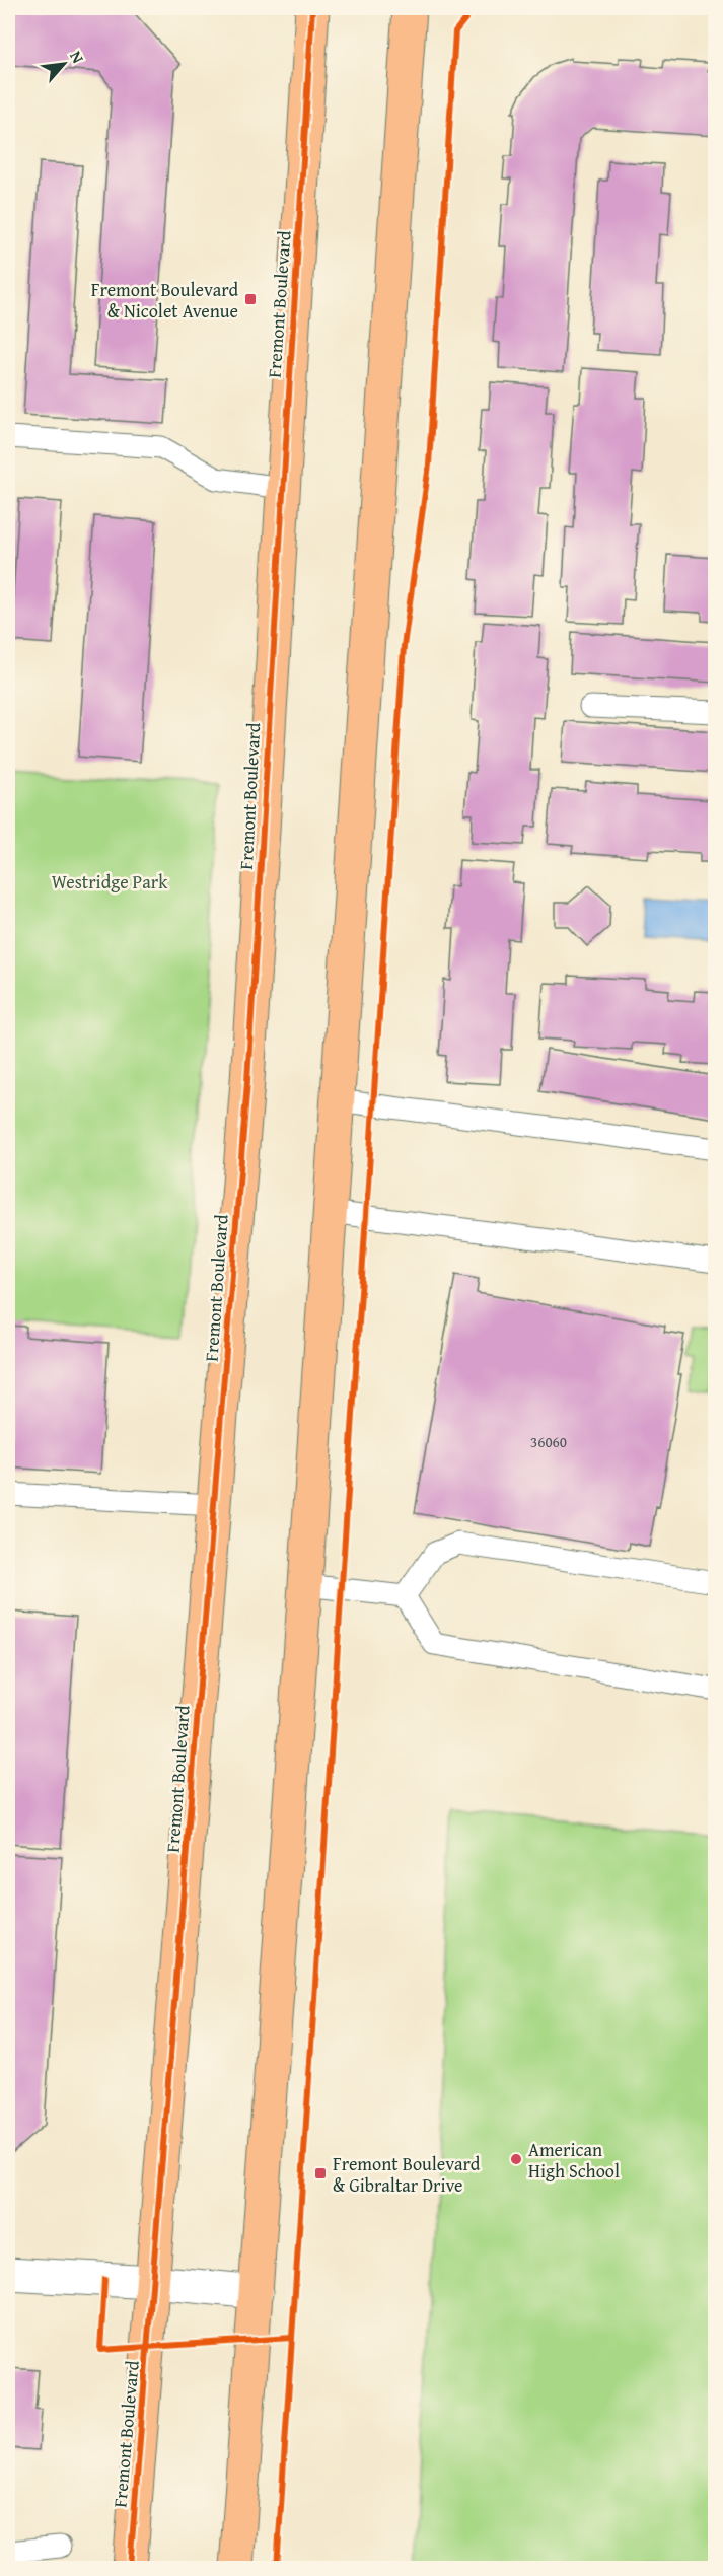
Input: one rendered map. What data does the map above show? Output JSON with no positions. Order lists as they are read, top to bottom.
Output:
{
  "streets": {
    "main road": ["Fremont Boulevard"]
  },
  "parks": ["Westridge Park"],
  "places": {
    "transit": ["Fremont Boulevard & Nicolet Avenue", "Fremont Boulevard & Gibraltar Drive"],
    "other": ["American High School"]
  },
  "house_numbers": ["36060"],
  "north": "top right"
}
